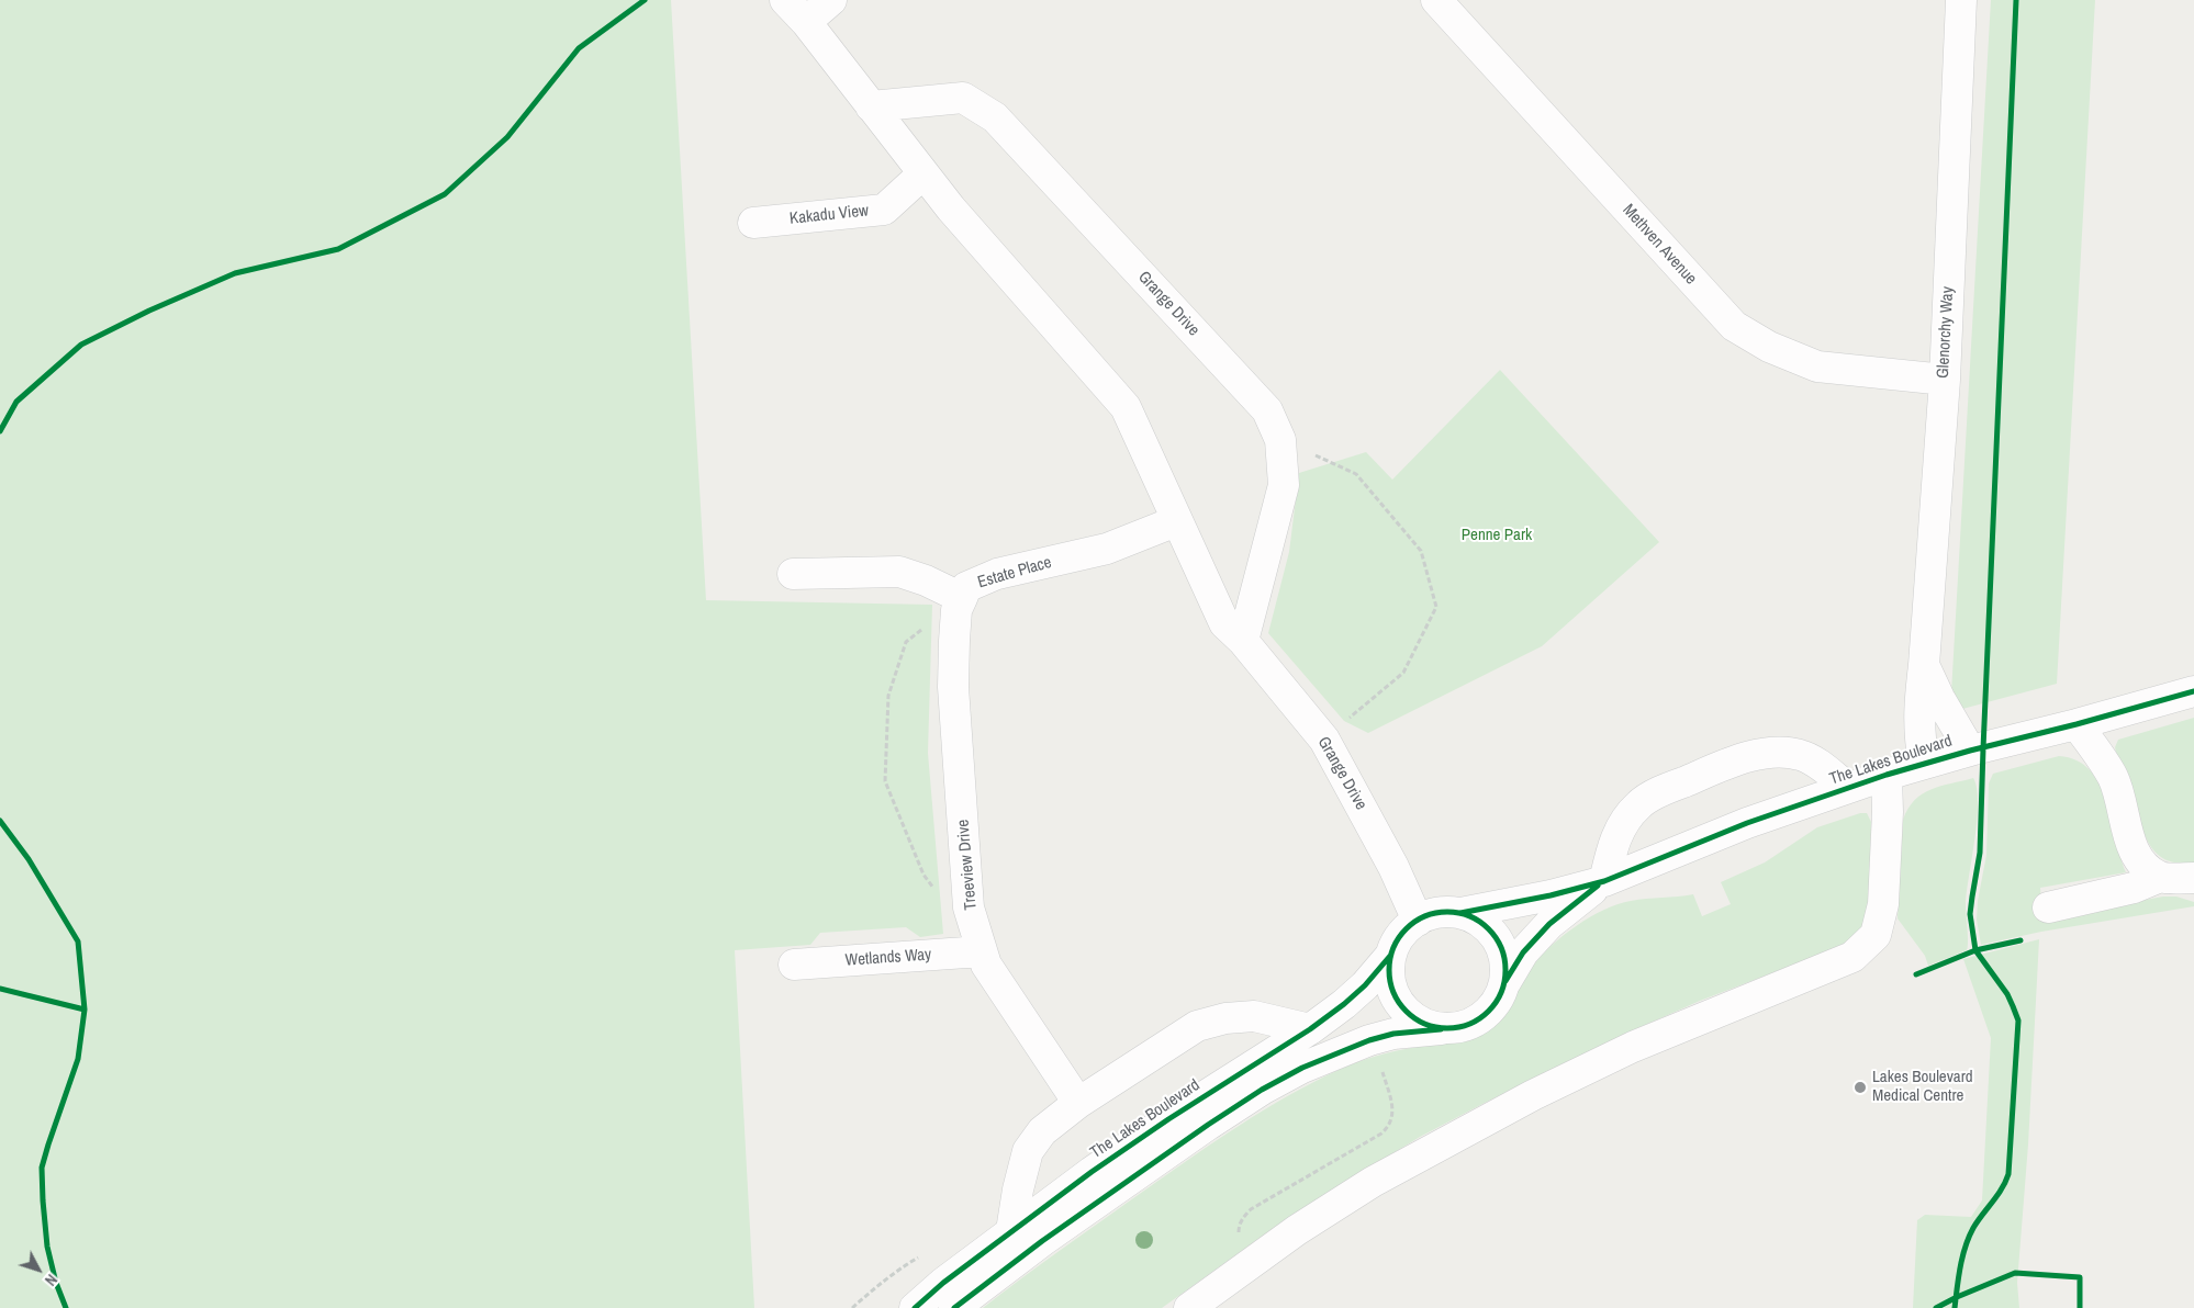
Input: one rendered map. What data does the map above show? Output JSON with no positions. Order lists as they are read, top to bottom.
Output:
{
  "streets": {
    "street": [
      "Kakadu View",
      "Methven Avenue",
      "Grange Drive",
      "Glenorchy Way",
      "Estate Place",
      "The Lakes Boulevard",
      "Treeview Drive",
      "Wetlands Way"
    ]
  },
  "crossings": [
    ["Kakadu View", "Grange Drive"],
    ["Methven Avenue", "Glenorchy Way"],
    ["Grange Drive", "Estate Place"],
    ["Grange Drive", "The Lakes Boulevard"],
    ["Glenorchy Way", "The Lakes Boulevard"],
    ["Estate Place", "Treeview Drive"],
    ["Treeview Drive", "Wetlands Way"]
  ],
  "parks": ["Penne Park"],
  "places": ["Lakes Boulevard Medical Centre"],
  "north": "bottom right"
}
